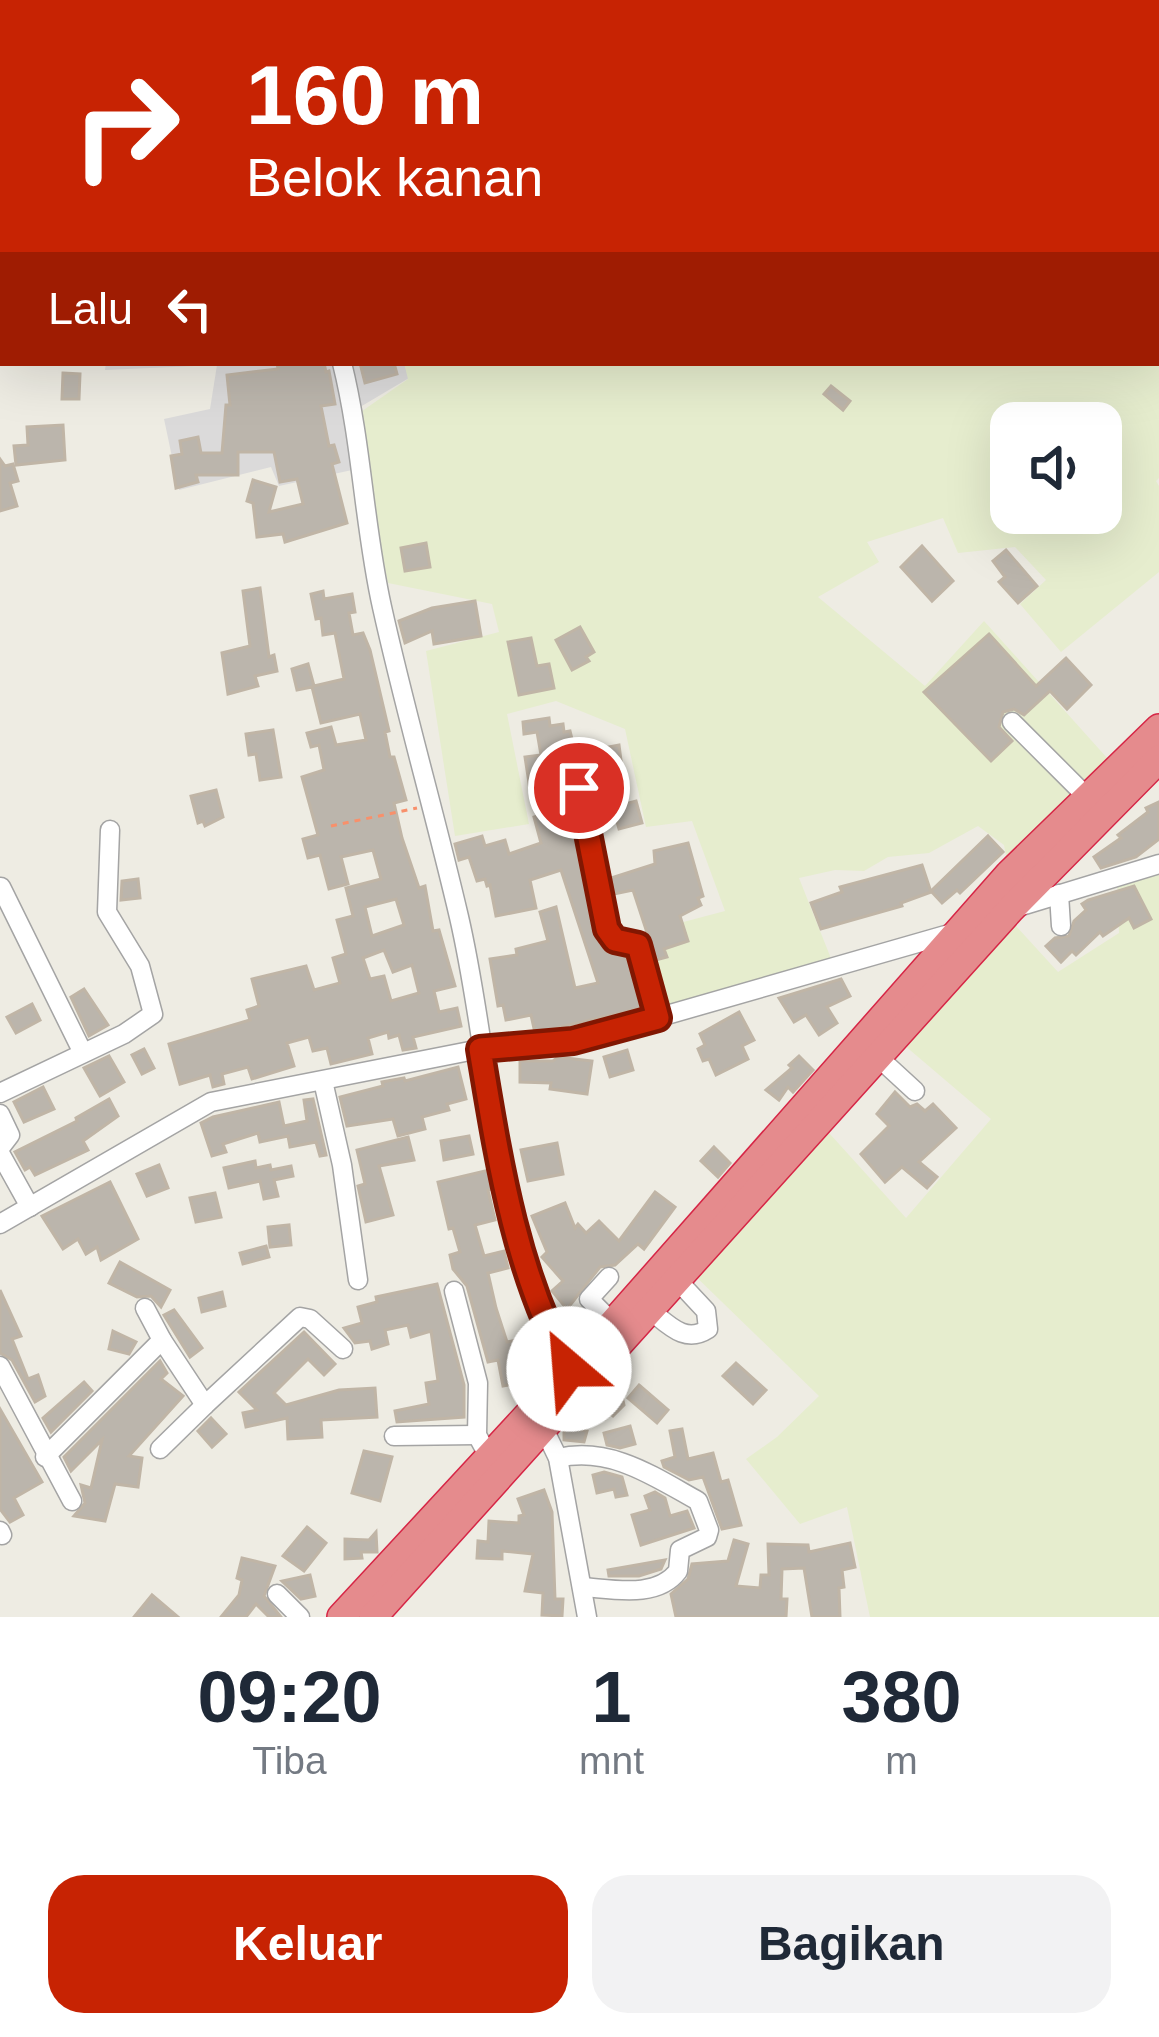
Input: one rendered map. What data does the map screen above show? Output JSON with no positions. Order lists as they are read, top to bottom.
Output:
{
  "page": {
    "turn": ["160 m", "Belok kanan"],
    "then": "Lalu",
    "eta": [
      "09:20",
      "Tiba",
      "1",
      "mnt",
      "380",
      "m"
    ],
    "buttons": ["Keluar", "Bagikan"]
  }
}
